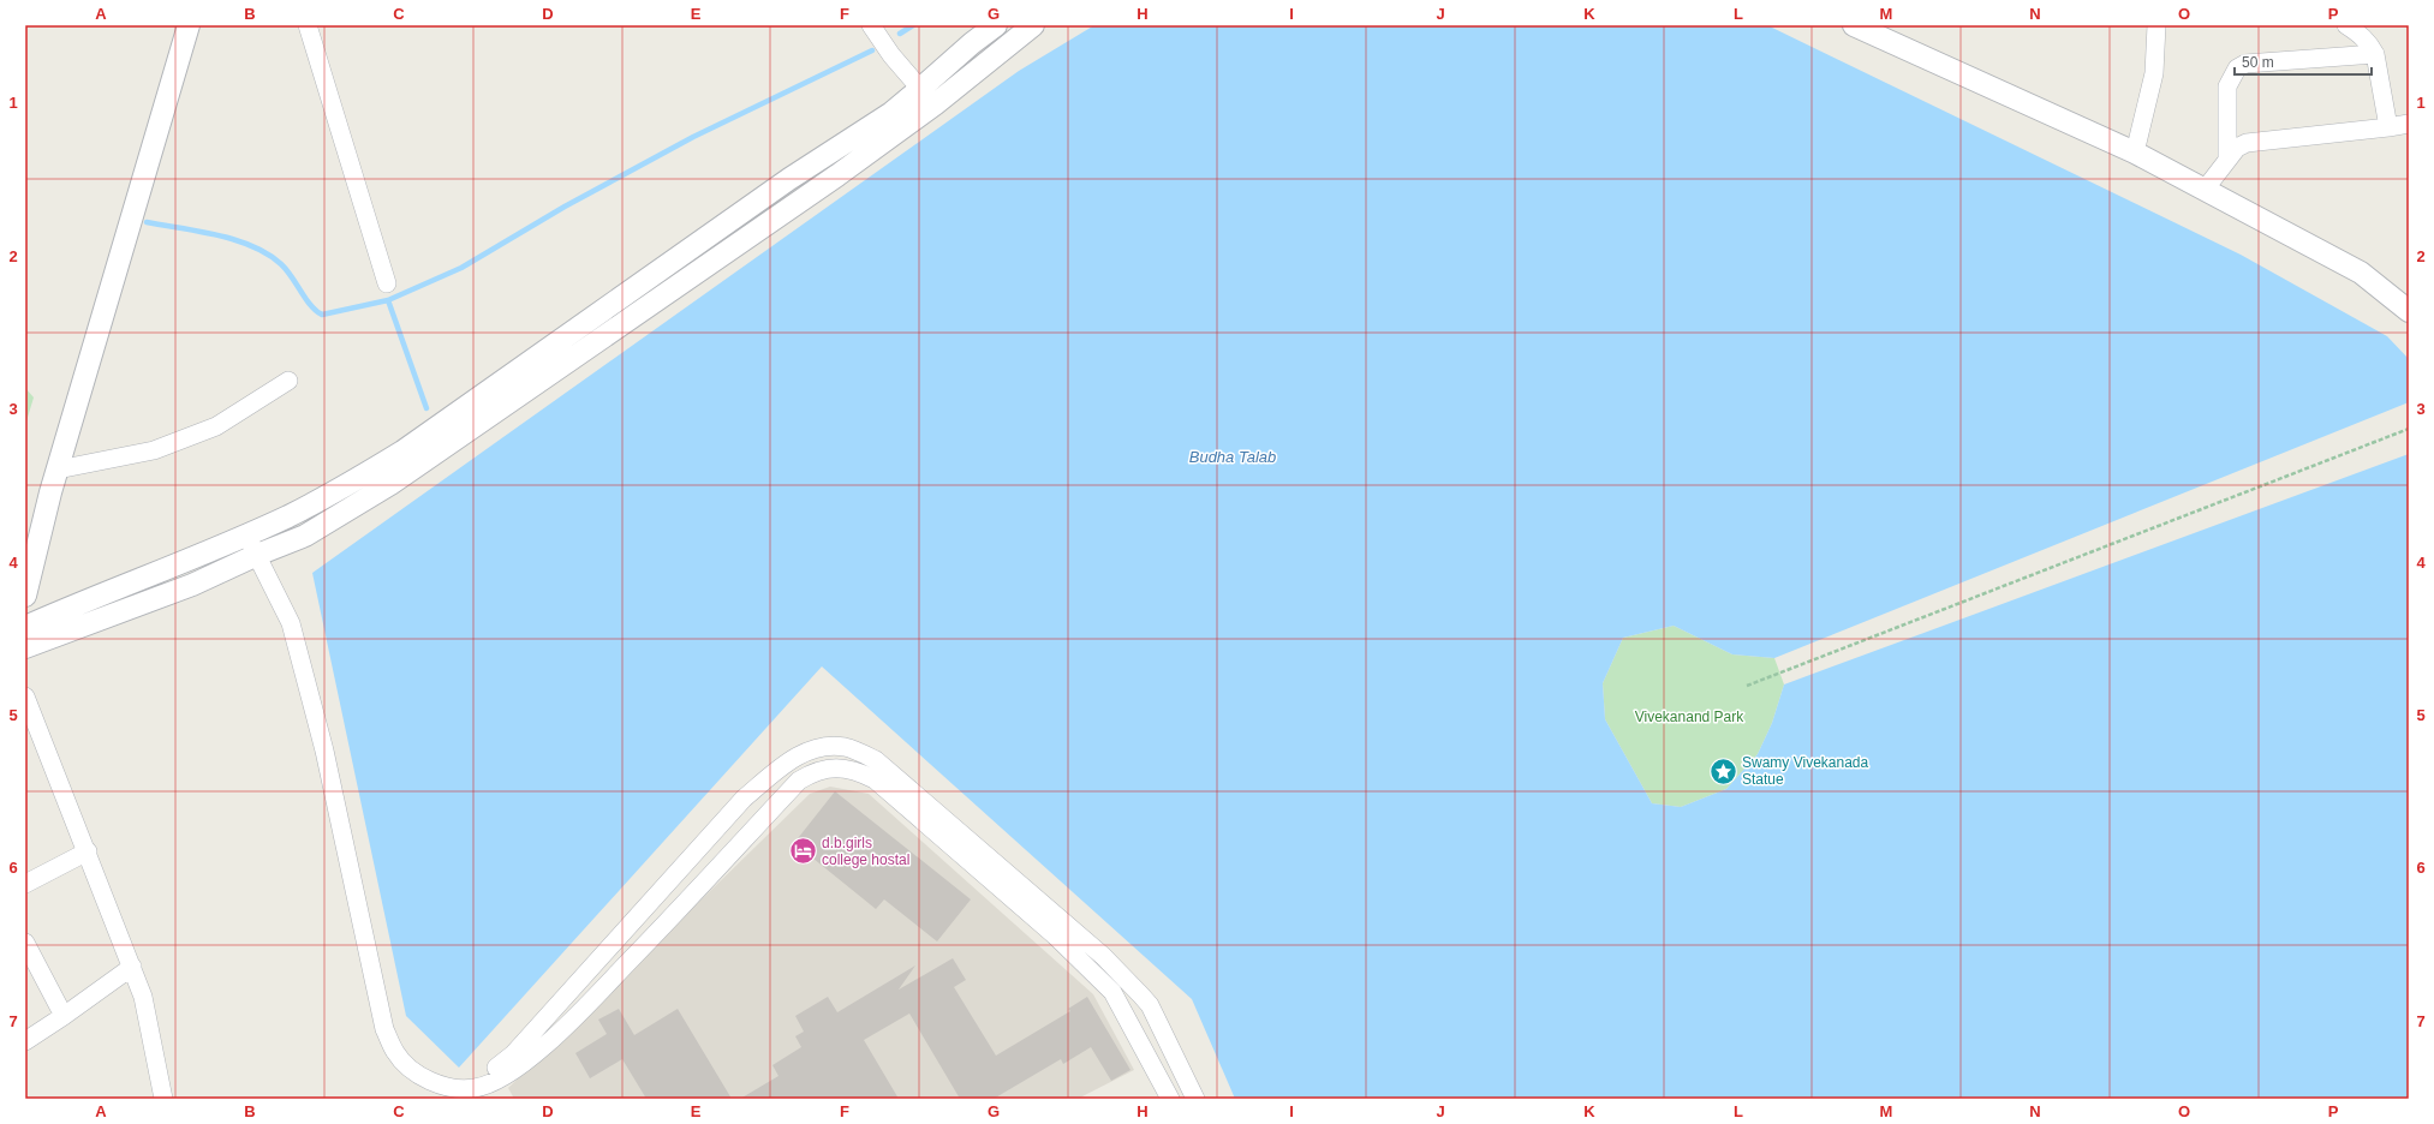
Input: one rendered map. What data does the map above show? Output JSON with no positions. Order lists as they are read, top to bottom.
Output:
{
  "water": ["Budha Talab"],
  "parks": ["Vivekanand Park"],
  "places": {
    "place": ["Swamy Vivekanada Statue"],
    "hotel": ["d.b.girls college hostal"]
  },
  "scale_bar": "50 m",
  "grid": {
    "columns": [
      "A",
      "B",
      "C",
      "D",
      "E",
      "F",
      "G",
      "H",
      "I",
      "J",
      "K",
      "L",
      "M",
      "N",
      "O",
      "P"
    ],
    "rows": [
      "1",
      "2",
      "3",
      "4",
      "5",
      "6",
      "7"
    ]
  }
}
